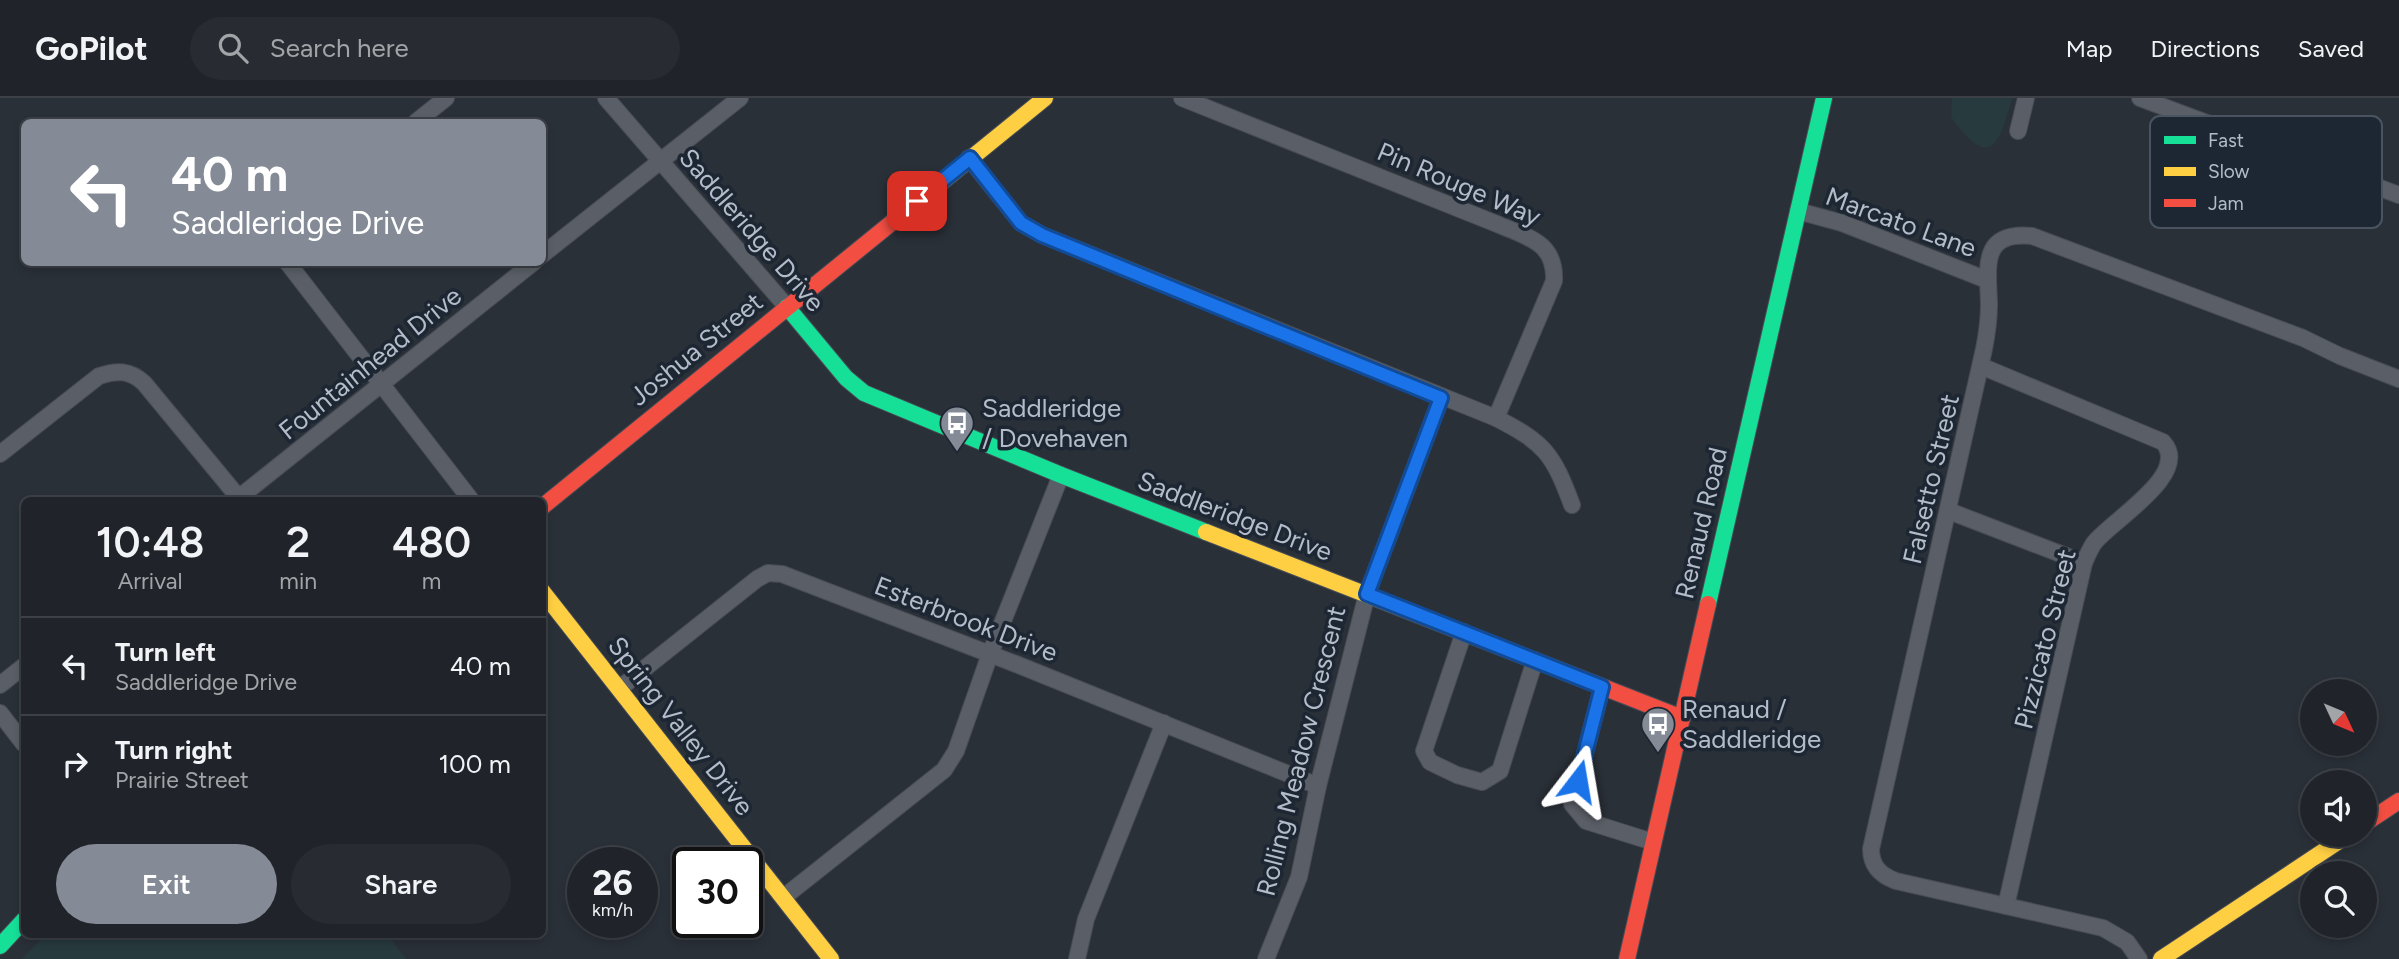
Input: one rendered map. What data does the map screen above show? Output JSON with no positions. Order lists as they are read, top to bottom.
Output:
{
  "streets": {
    "street": [
      "Pin Rouge Way",
      "Marcato Lane",
      "Saddleridge Drive",
      "Joshua Street",
      "Fountainhead Drive",
      "Falsetto Street",
      "Renaud Road",
      "Esterbrook Drive",
      "Pizzicato Street",
      "Spring Valley Drive",
      "Rolling Meadow Crescent"
    ]
  },
  "crossings": [
    ["Marcato Lane", "Falsetto Street"],
    ["Marcato Lane", "Renaud Road"],
    ["Saddleridge Drive", "Joshua Street"],
    ["Saddleridge Drive", "Renaud Road"],
    ["Saddleridge Drive", "Rolling Meadow Crescent"],
    ["Falsetto Street", "Pizzicato Street"],
    ["Esterbrook Drive", "Spring Valley Drive"],
    ["Esterbrook Drive", "Rolling Meadow Crescent"]
  ],
  "places": {
    "bus stop": ["Saddleridge / Dovehaven", "Renaud / Saddleridge"]
  },
  "legend": ["Fast", "Slow", "Jam"],
  "north": "bottom right",
  "page": {
    "header": "GoPilot",
    "search": "Search here",
    "nav": ["Map", "Directions", "Saved"],
    "turn": ["40 m", "Saddleridge Drive"],
    "eta": [
      "10:48",
      "Arrival",
      "2",
      "min",
      "480",
      "m"
    ],
    "list": [
      {
        "name": "Turn left",
        "note": "Saddleridge Drive",
        "value": "40 m"
      },
      {
        "name": "Turn right",
        "note": "Prairie Street",
        "value": "100 m"
      }
    ],
    "buttons": ["Exit", "Share"],
    "speed": "26 km/h",
    "limit": "30"
  }
}
